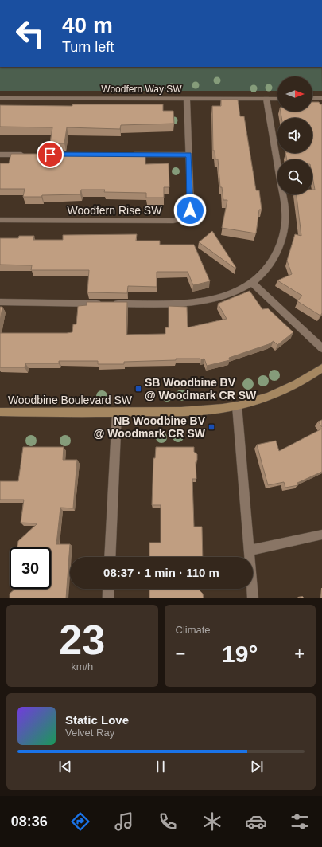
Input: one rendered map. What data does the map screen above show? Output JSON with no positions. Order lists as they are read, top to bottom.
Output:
{
  "streets": {
    "street": ["Woodfern Way SW", "Woodfern Rise SW", "Woodbine Boulevard SW"]
  },
  "crossings": [
    ["Woodfern Way SW", "Woodfern Rise SW"]
  ],
  "places": {
    "transit": ["SB Woodbine BV @ Woodmark CR SW", "NB Woodbine BV @ Woodmark CR SW"]
  },
  "north": "right",
  "page": {
    "turn": ["40 m", "Turn left"],
    "limit": "30",
    "trip": "08:37 · 1 min · 110 m",
    "tile": [
      ["23", "km/h"],
      "Climate"
    ],
    "heat": ["−", "19°", "+"],
    "song": ["Static Love", "Velvet Ray"],
    "tabs": "08:36"
  }
}
